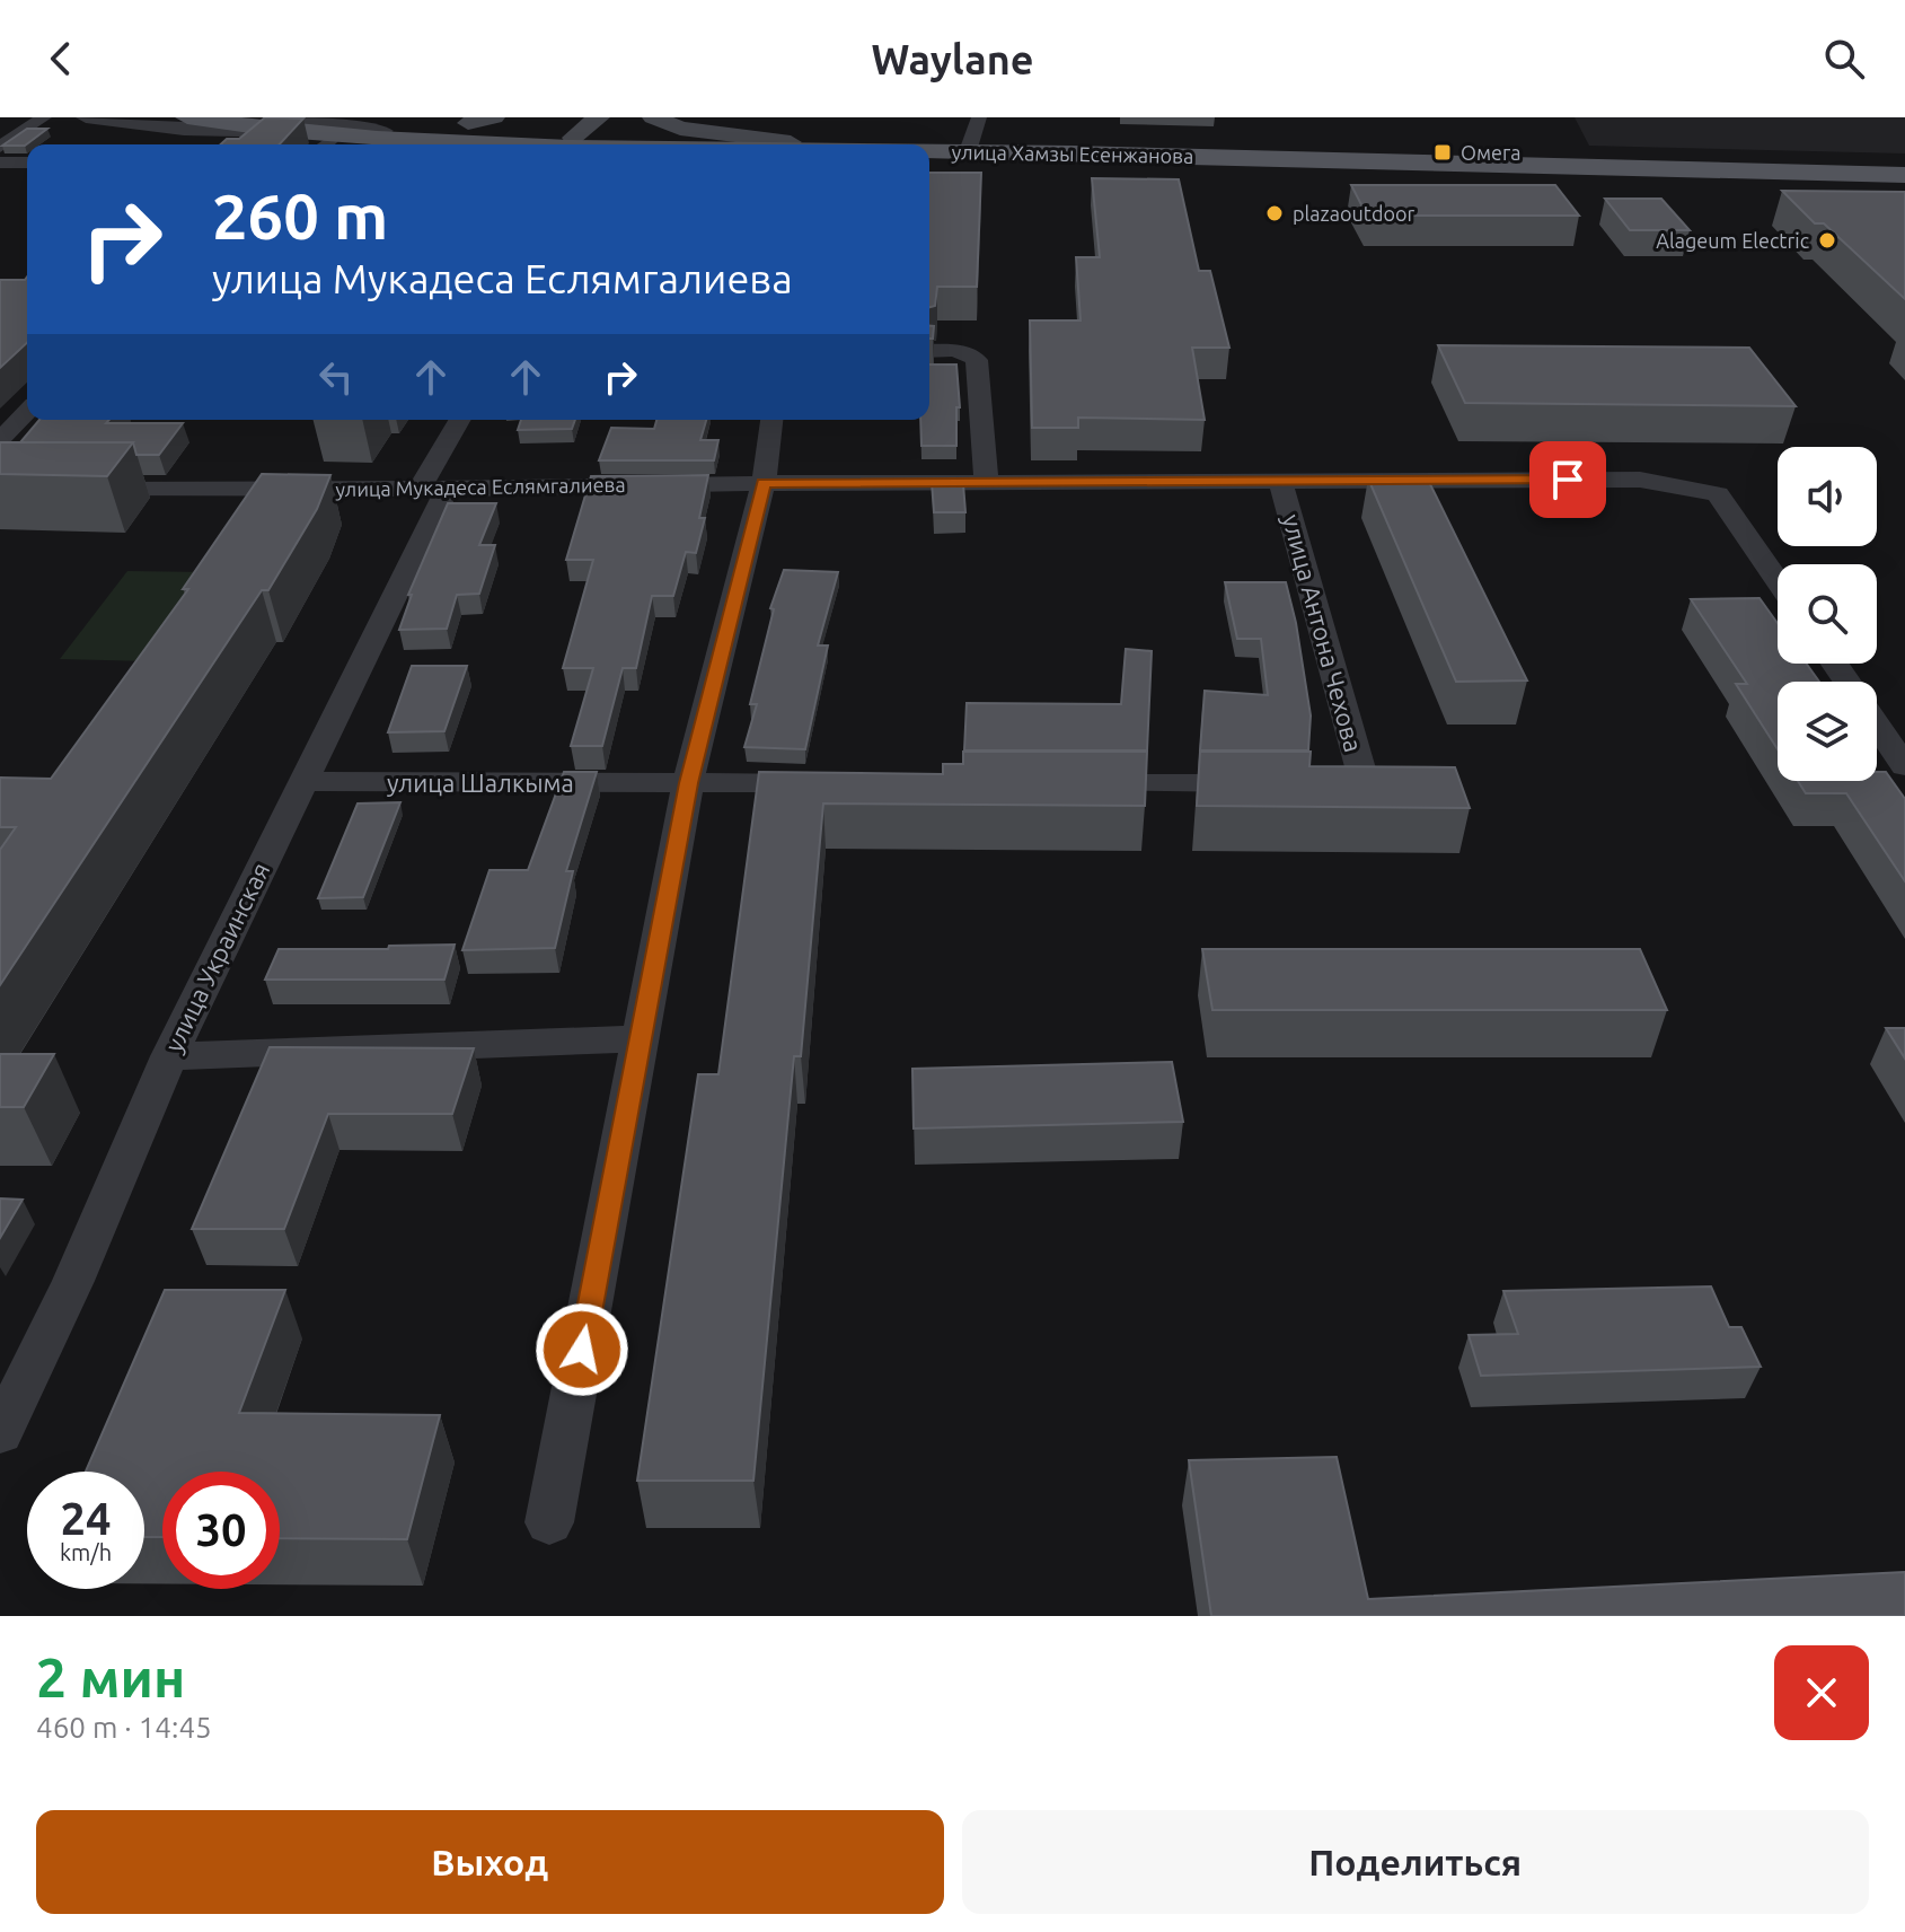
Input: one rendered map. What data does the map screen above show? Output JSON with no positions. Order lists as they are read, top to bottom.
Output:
{
  "streets": {
    "main road": ["улица Хамзы Есенжанова"],
    "street": [
      "улица Мукадеса Еслямгалиева",
      "улица Антона Чехова",
      "улица Шалкыма",
      "улица Украинская"
    ]
  },
  "crossings": [
    ["улица Мукадеса Еслямгалиева", "улица Антона Чехова"],
    ["улица Мукадеса Еслямгалиева", "улица Украинская"],
    ["улица Шалкыма", "улица Украинская"]
  ],
  "places": {
    "transit": ["Омега"],
    "other": ["plazaoutdoor", "Alageum Electric"]
  },
  "page": {
    "header": "Waylane",
    "turn": ["260 m", "улица Мукадеса Еслямгалиева"],
    "speed": "24 km/h",
    "limit": "30",
    "heading": ["2 мин", "460 m · 14:45"],
    "buttons": ["Выход", "Поделиться"]
  }
}
